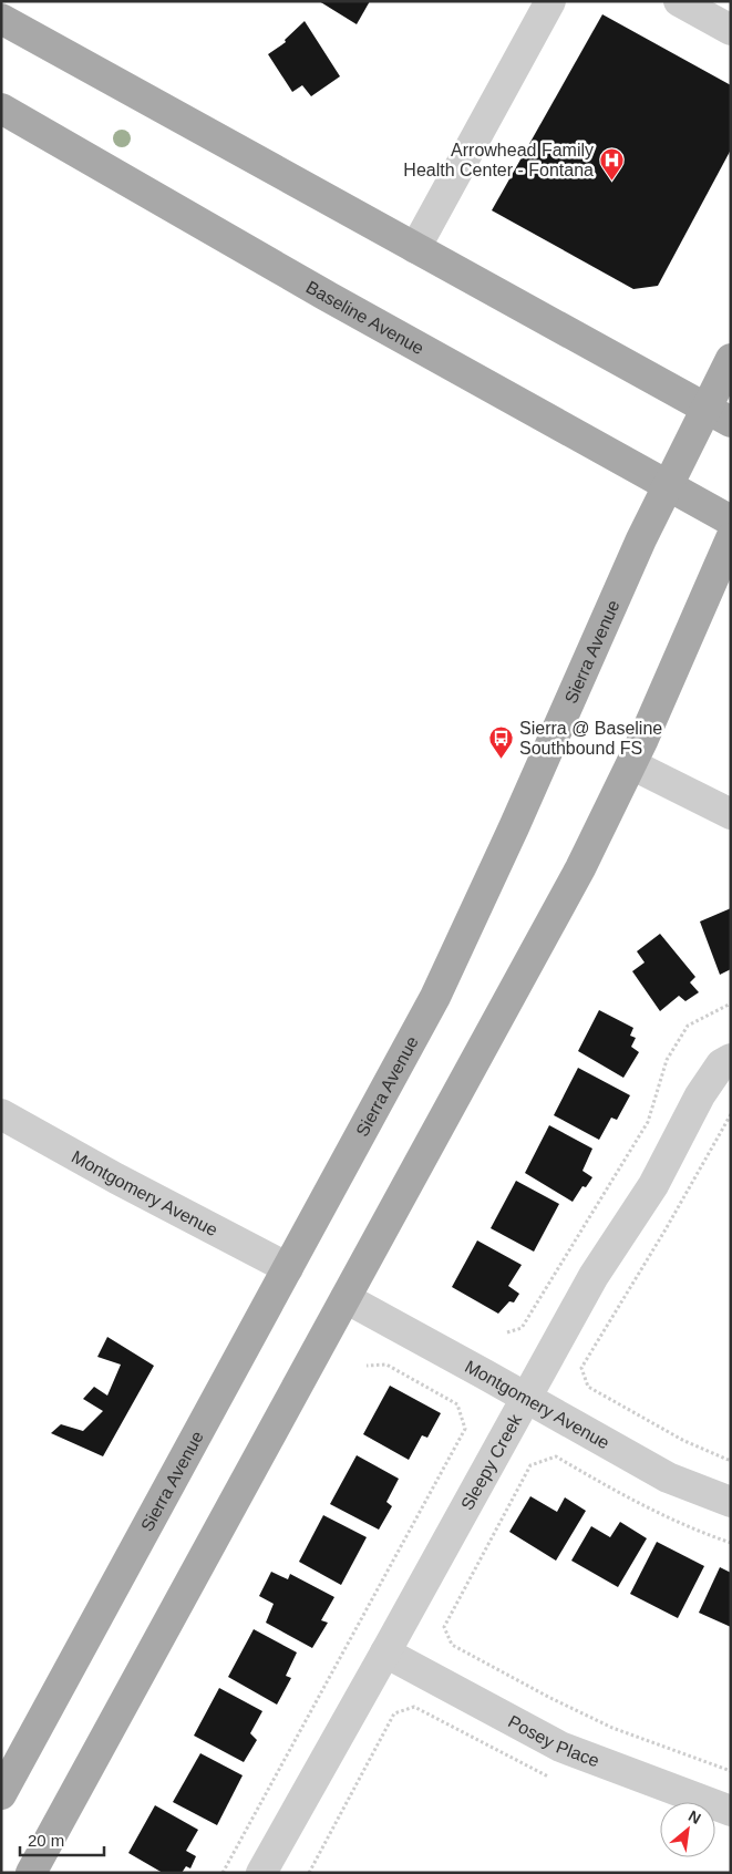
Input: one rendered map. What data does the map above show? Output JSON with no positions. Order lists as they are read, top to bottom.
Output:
{
  "streets": {
    "main road": ["Baseline Avenue", "Sierra Avenue"],
    "street": ["Montgomery Avenue", "Sleepy Creek", "Posey Place"]
  },
  "crossings": [
    ["Baseline Avenue", "Sierra Avenue"],
    ["Sierra Avenue", "Montgomery Avenue"],
    ["Montgomery Avenue", "Sleepy Creek"],
    ["Sleepy Creek", "Posey Place"]
  ],
  "places": {
    "hospital": ["Arrowhead Family Health Center - Fontana"],
    "bus stop": ["Sierra @ Baseline Southbound FS"]
  },
  "scale_bar": "20 m",
  "north": "top right"
}
